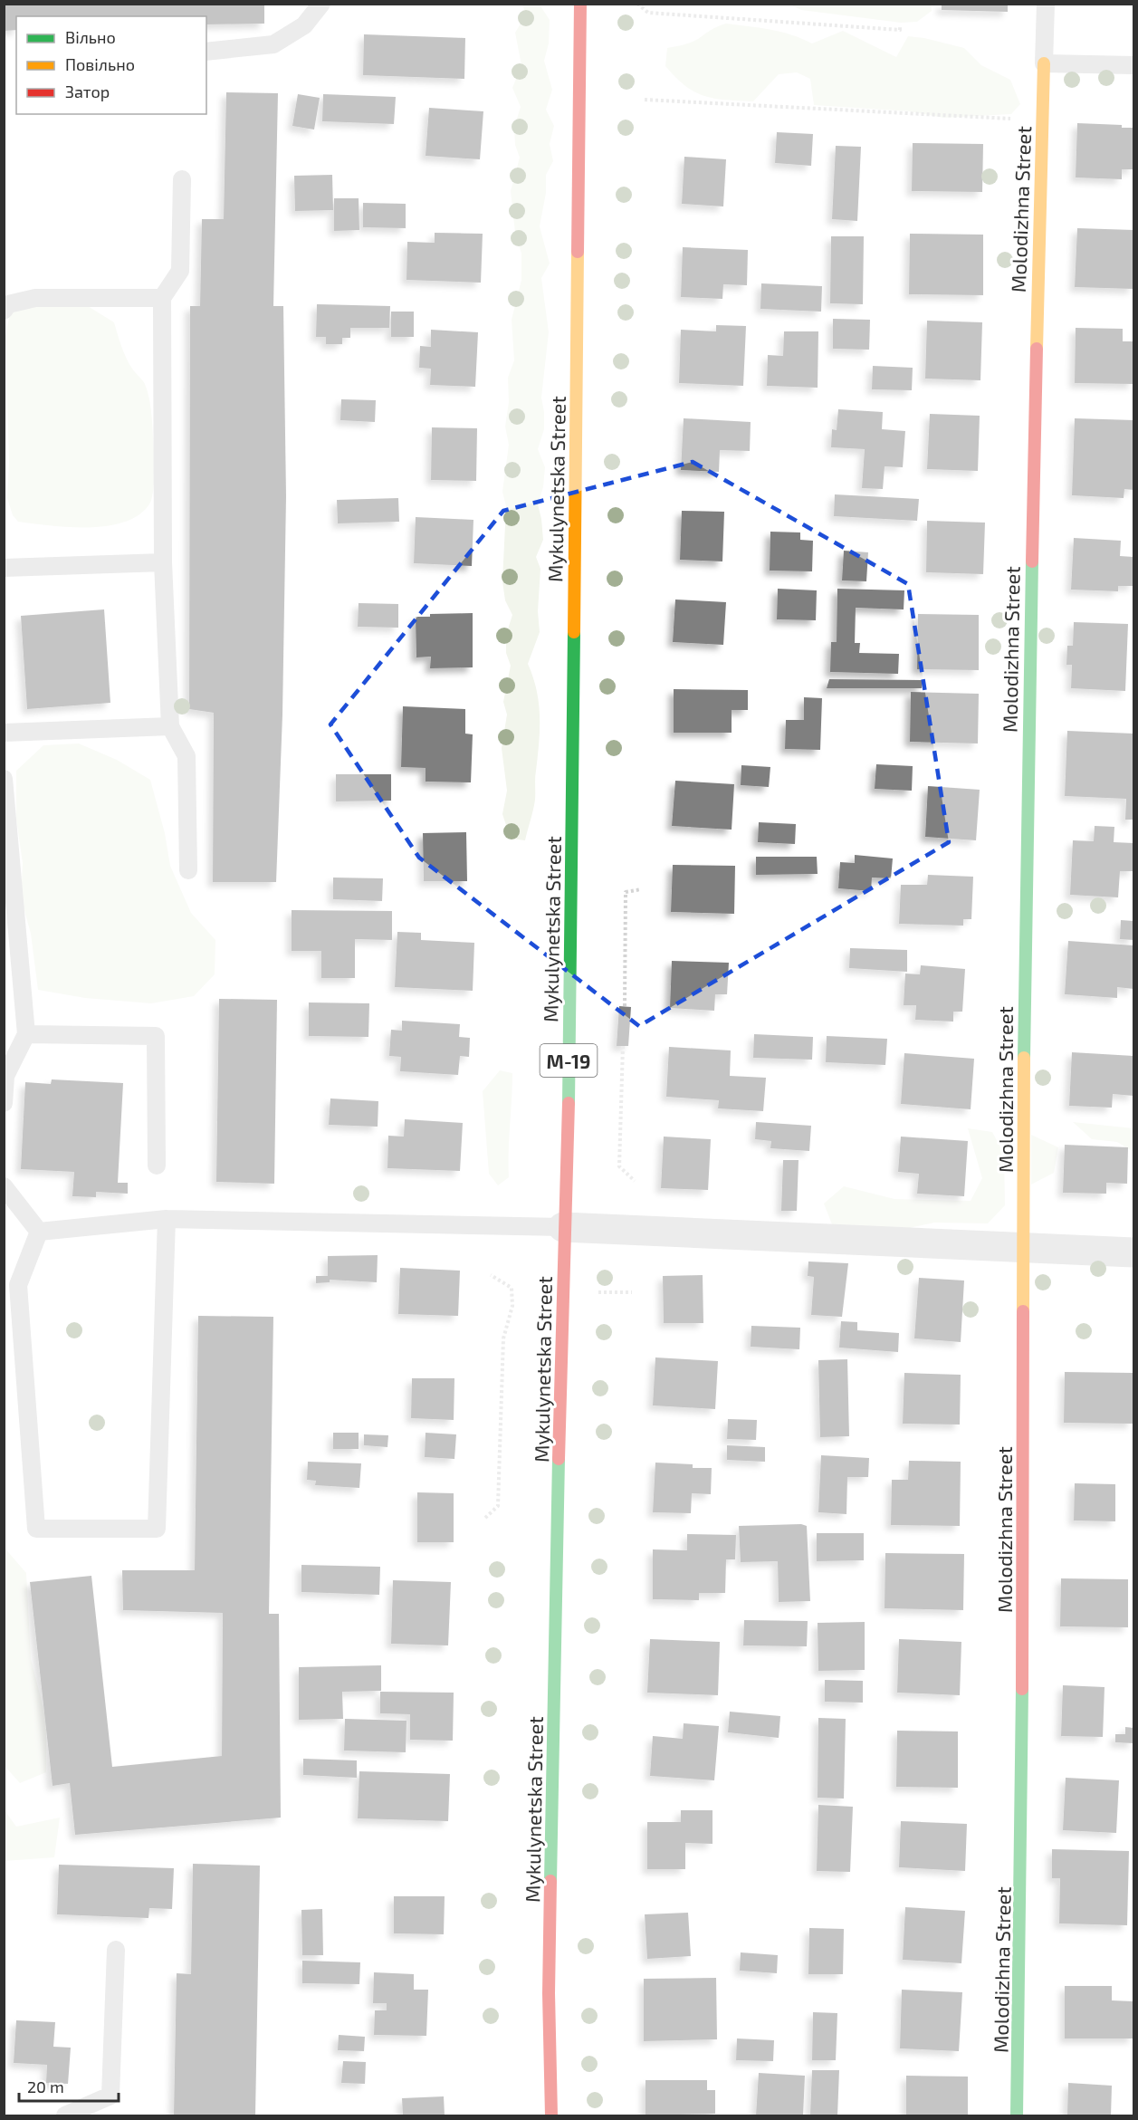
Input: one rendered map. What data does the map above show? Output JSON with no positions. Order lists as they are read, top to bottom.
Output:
{
  "streets": {
    "main road": ["Molodizhna Street", "Mykulynetska Street", "М-19"]
  },
  "legend": ["Вільно", "Повільно", "Затор"],
  "scale_bar": "20 m"
}
